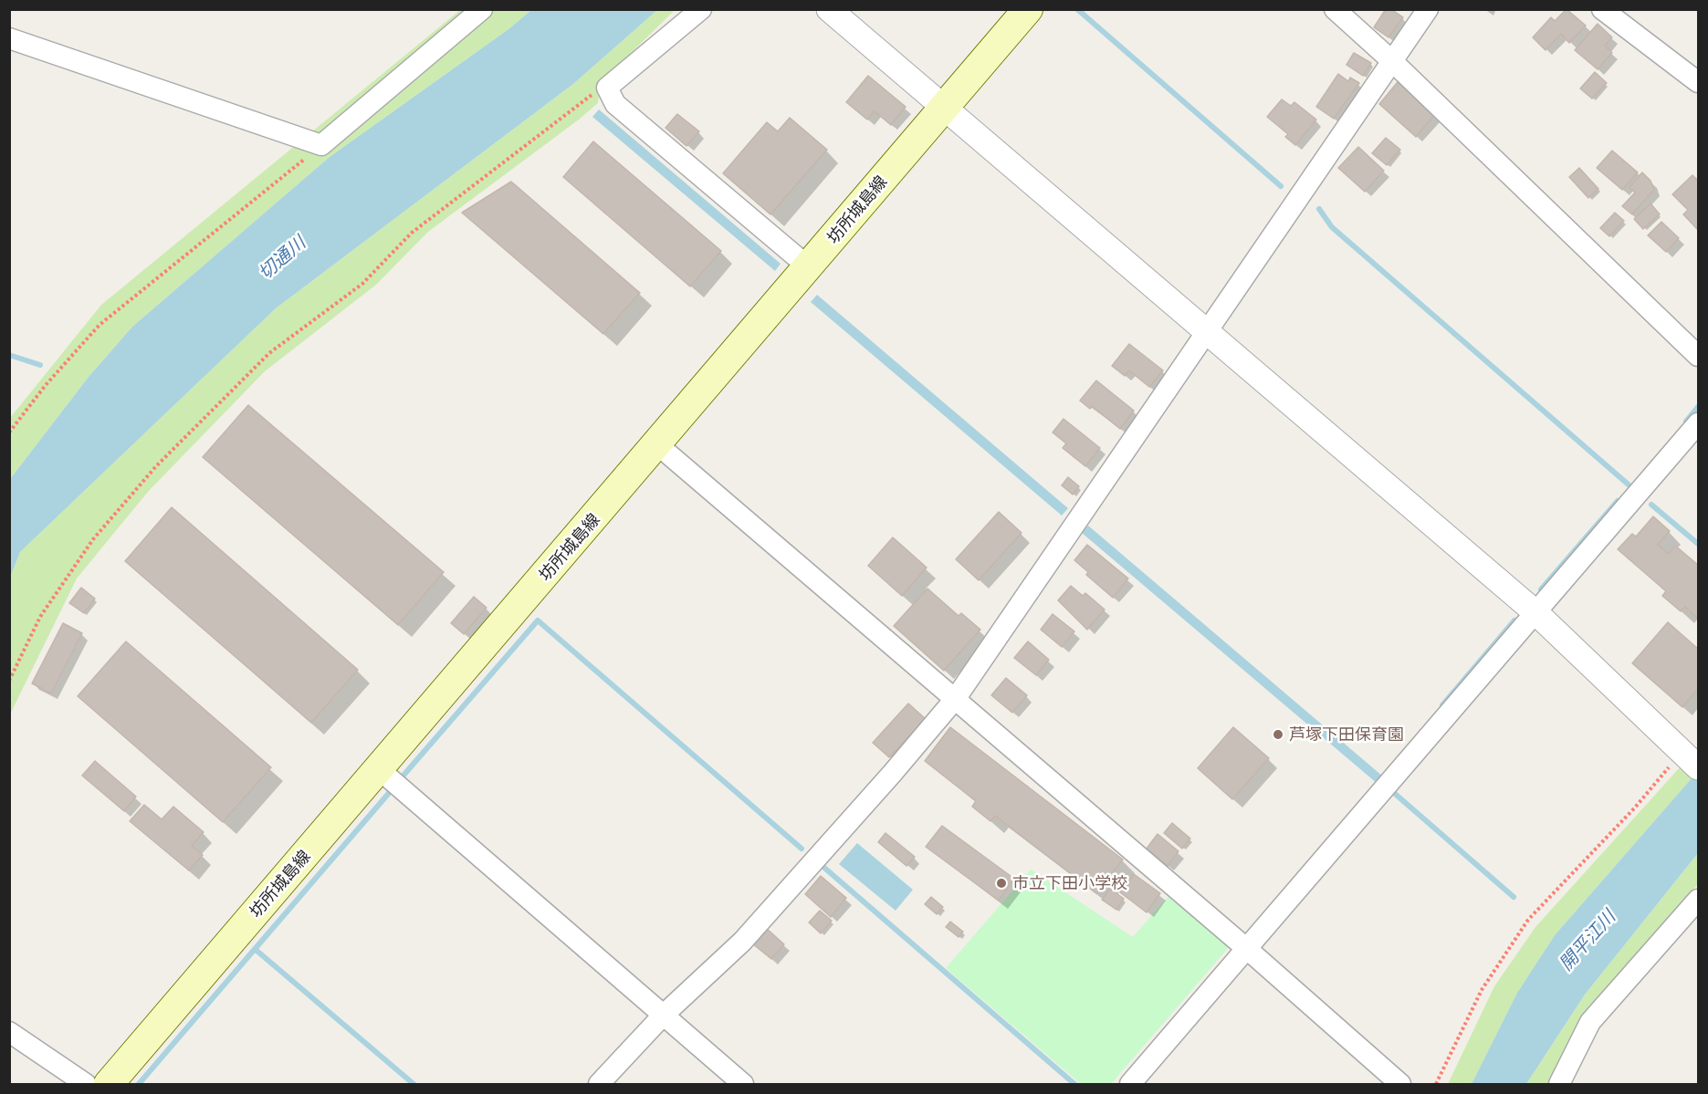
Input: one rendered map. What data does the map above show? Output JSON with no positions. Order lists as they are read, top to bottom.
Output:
{
  "streets": {
    "main road": ["坊所城島線"]
  },
  "water": ["切通川", "開平江川"],
  "places": ["芦塚下田保育園", "市立下田小学校"]
}
